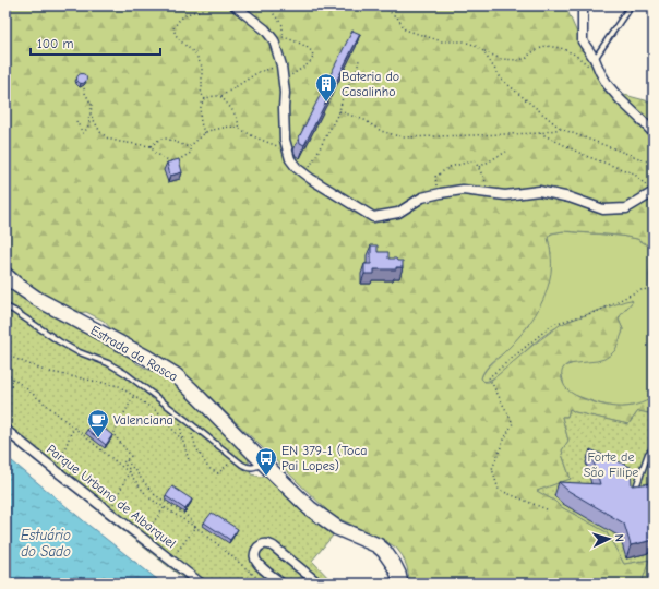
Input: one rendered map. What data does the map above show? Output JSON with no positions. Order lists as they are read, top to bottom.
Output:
{
  "streets": {
    "main road": ["Estrada da Rasca"],
    "street": ["Parque Urbano de Albarquel"]
  },
  "water": ["Estuário do Sado"],
  "parks": ["Forte de São Filipe"],
  "places": {
    "building": ["Bateria do Casalinho"],
    "cafe": ["Valenciana"],
    "bus stop": ["EN 379-1 (Toca Pai Lopes)"]
  },
  "scale_bar": "100 m",
  "north": "right"
}
